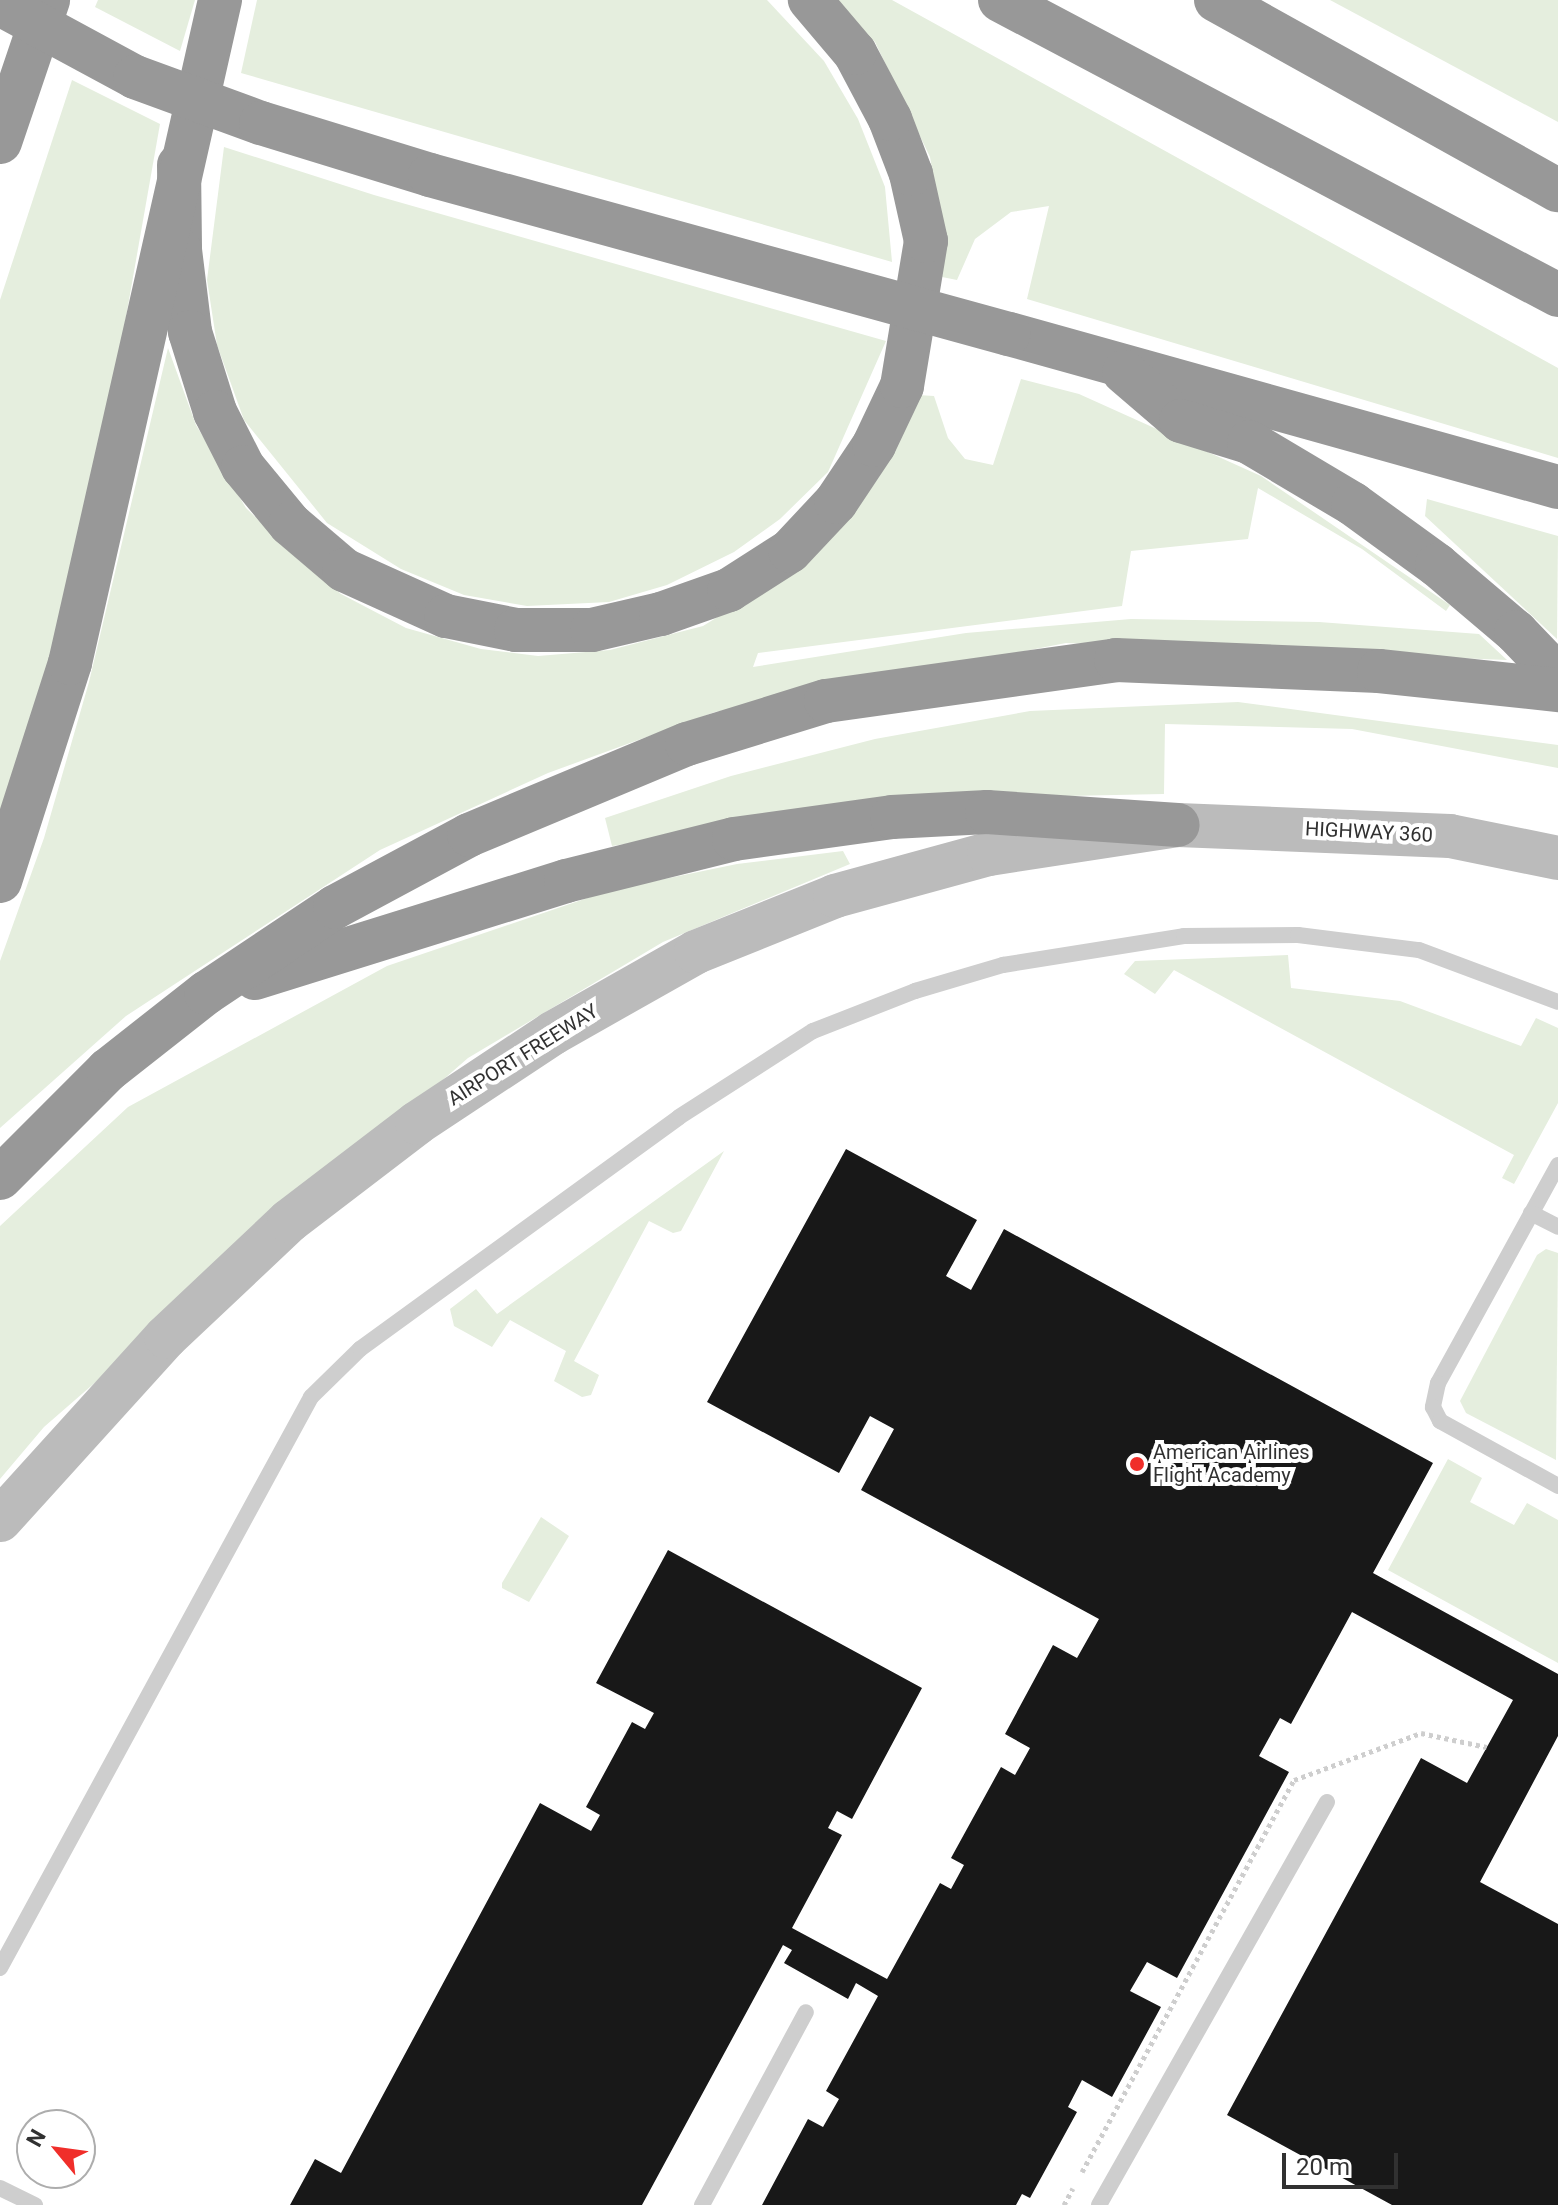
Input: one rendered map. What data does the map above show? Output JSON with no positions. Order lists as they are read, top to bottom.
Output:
{
  "streets": {
    "main road": ["HIGHWAY 360", "AIRPORT FREEWAY"]
  },
  "crossings": [
    ["HIGHWAY 360", "AIRPORT FREEWAY"]
  ],
  "places": ["American Airlines Flight Academy"],
  "scale_bar": "20 m",
  "north": "top left"
}
